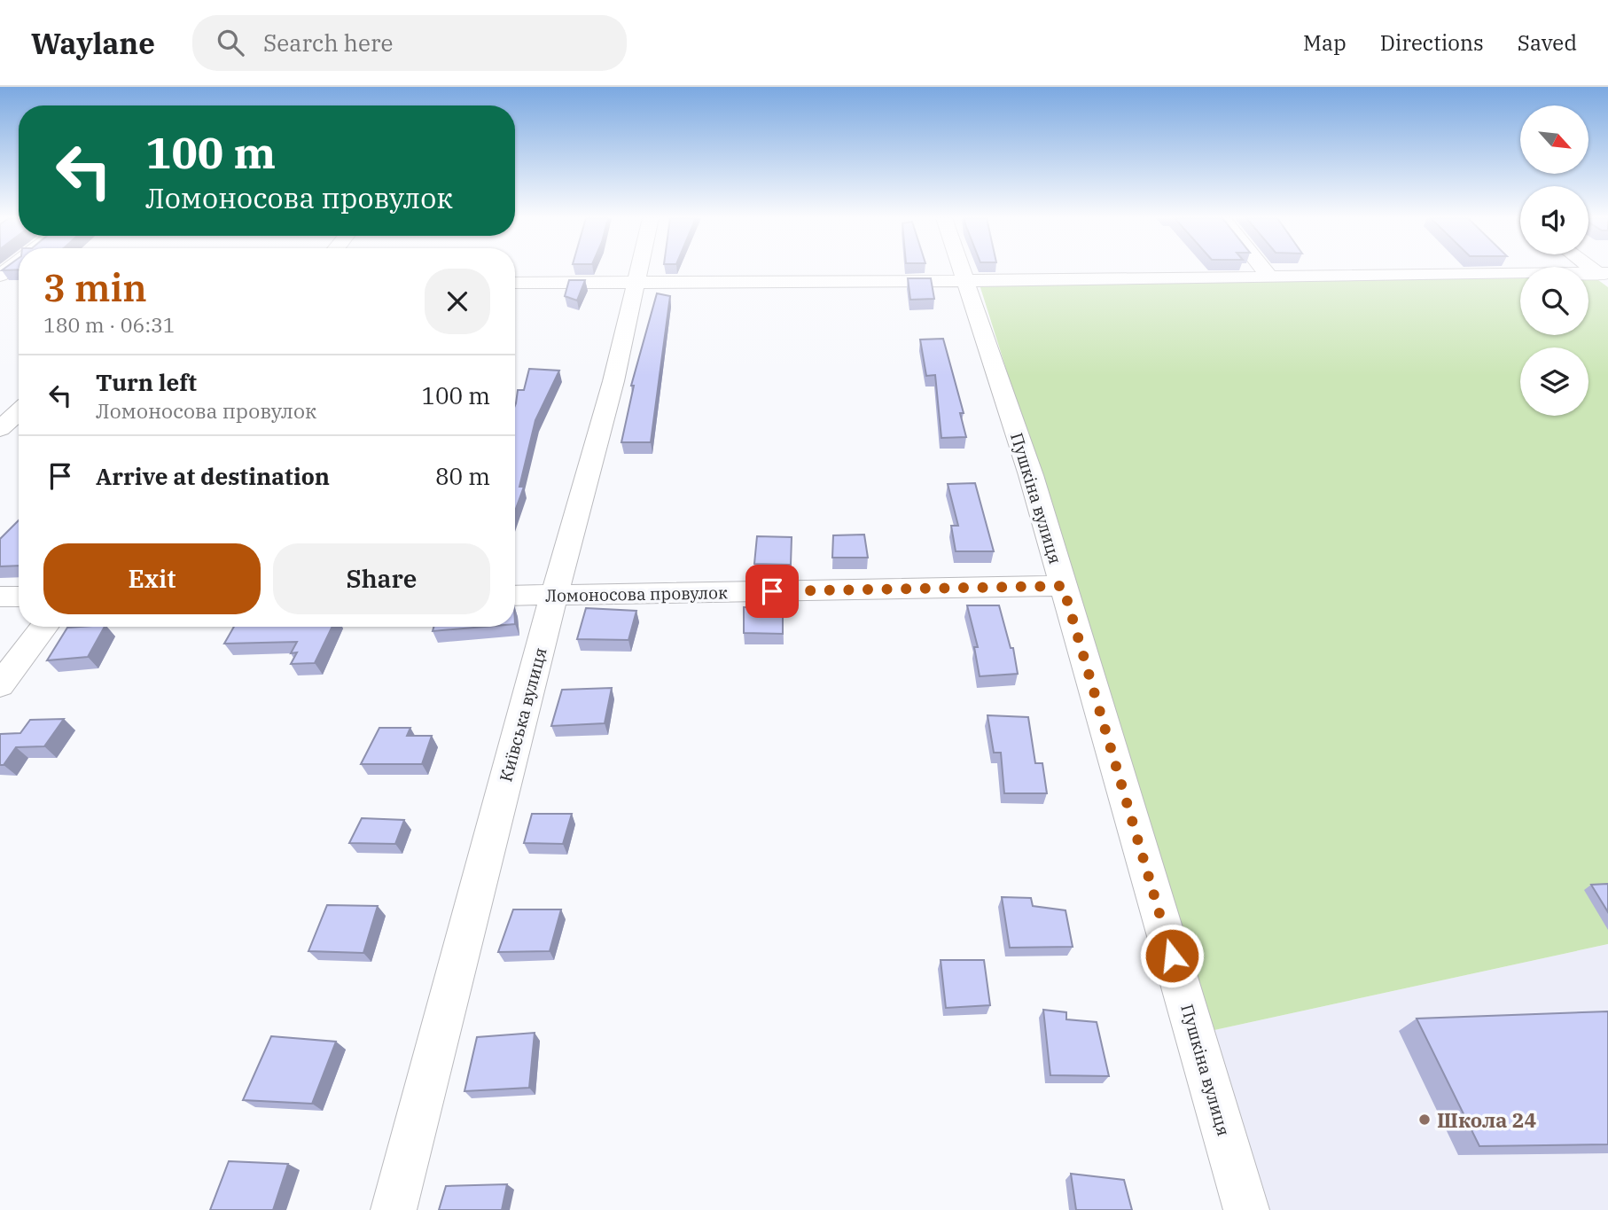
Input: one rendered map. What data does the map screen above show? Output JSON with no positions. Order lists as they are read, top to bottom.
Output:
{
  "streets": {
    "street": ["Пушкіна вулиця", "Ломоносова провулок", "Київська вулиця"]
  },
  "crossings": [
    ["Пушкіна вулиця", "Ломоносова провулок"],
    ["Ломоносова провулок", "Київська вулиця"]
  ],
  "places": ["Школа 24"],
  "north": "bottom right",
  "page": {
    "header": "Waylane",
    "search": "Search here",
    "nav": ["Map", "Directions", "Saved"],
    "turn": ["100 m", "Ломоносова провулок"],
    "heading": ["3 min", "180 m · 06:31"],
    "list": [
      {
        "name": "Turn left",
        "note": "Ломоносова провулок",
        "value": "100 m"
      },
      {
        "name": "Arrive at destination",
        "value": "80 m"
      }
    ],
    "buttons": ["Exit", "Share"]
  }
}
